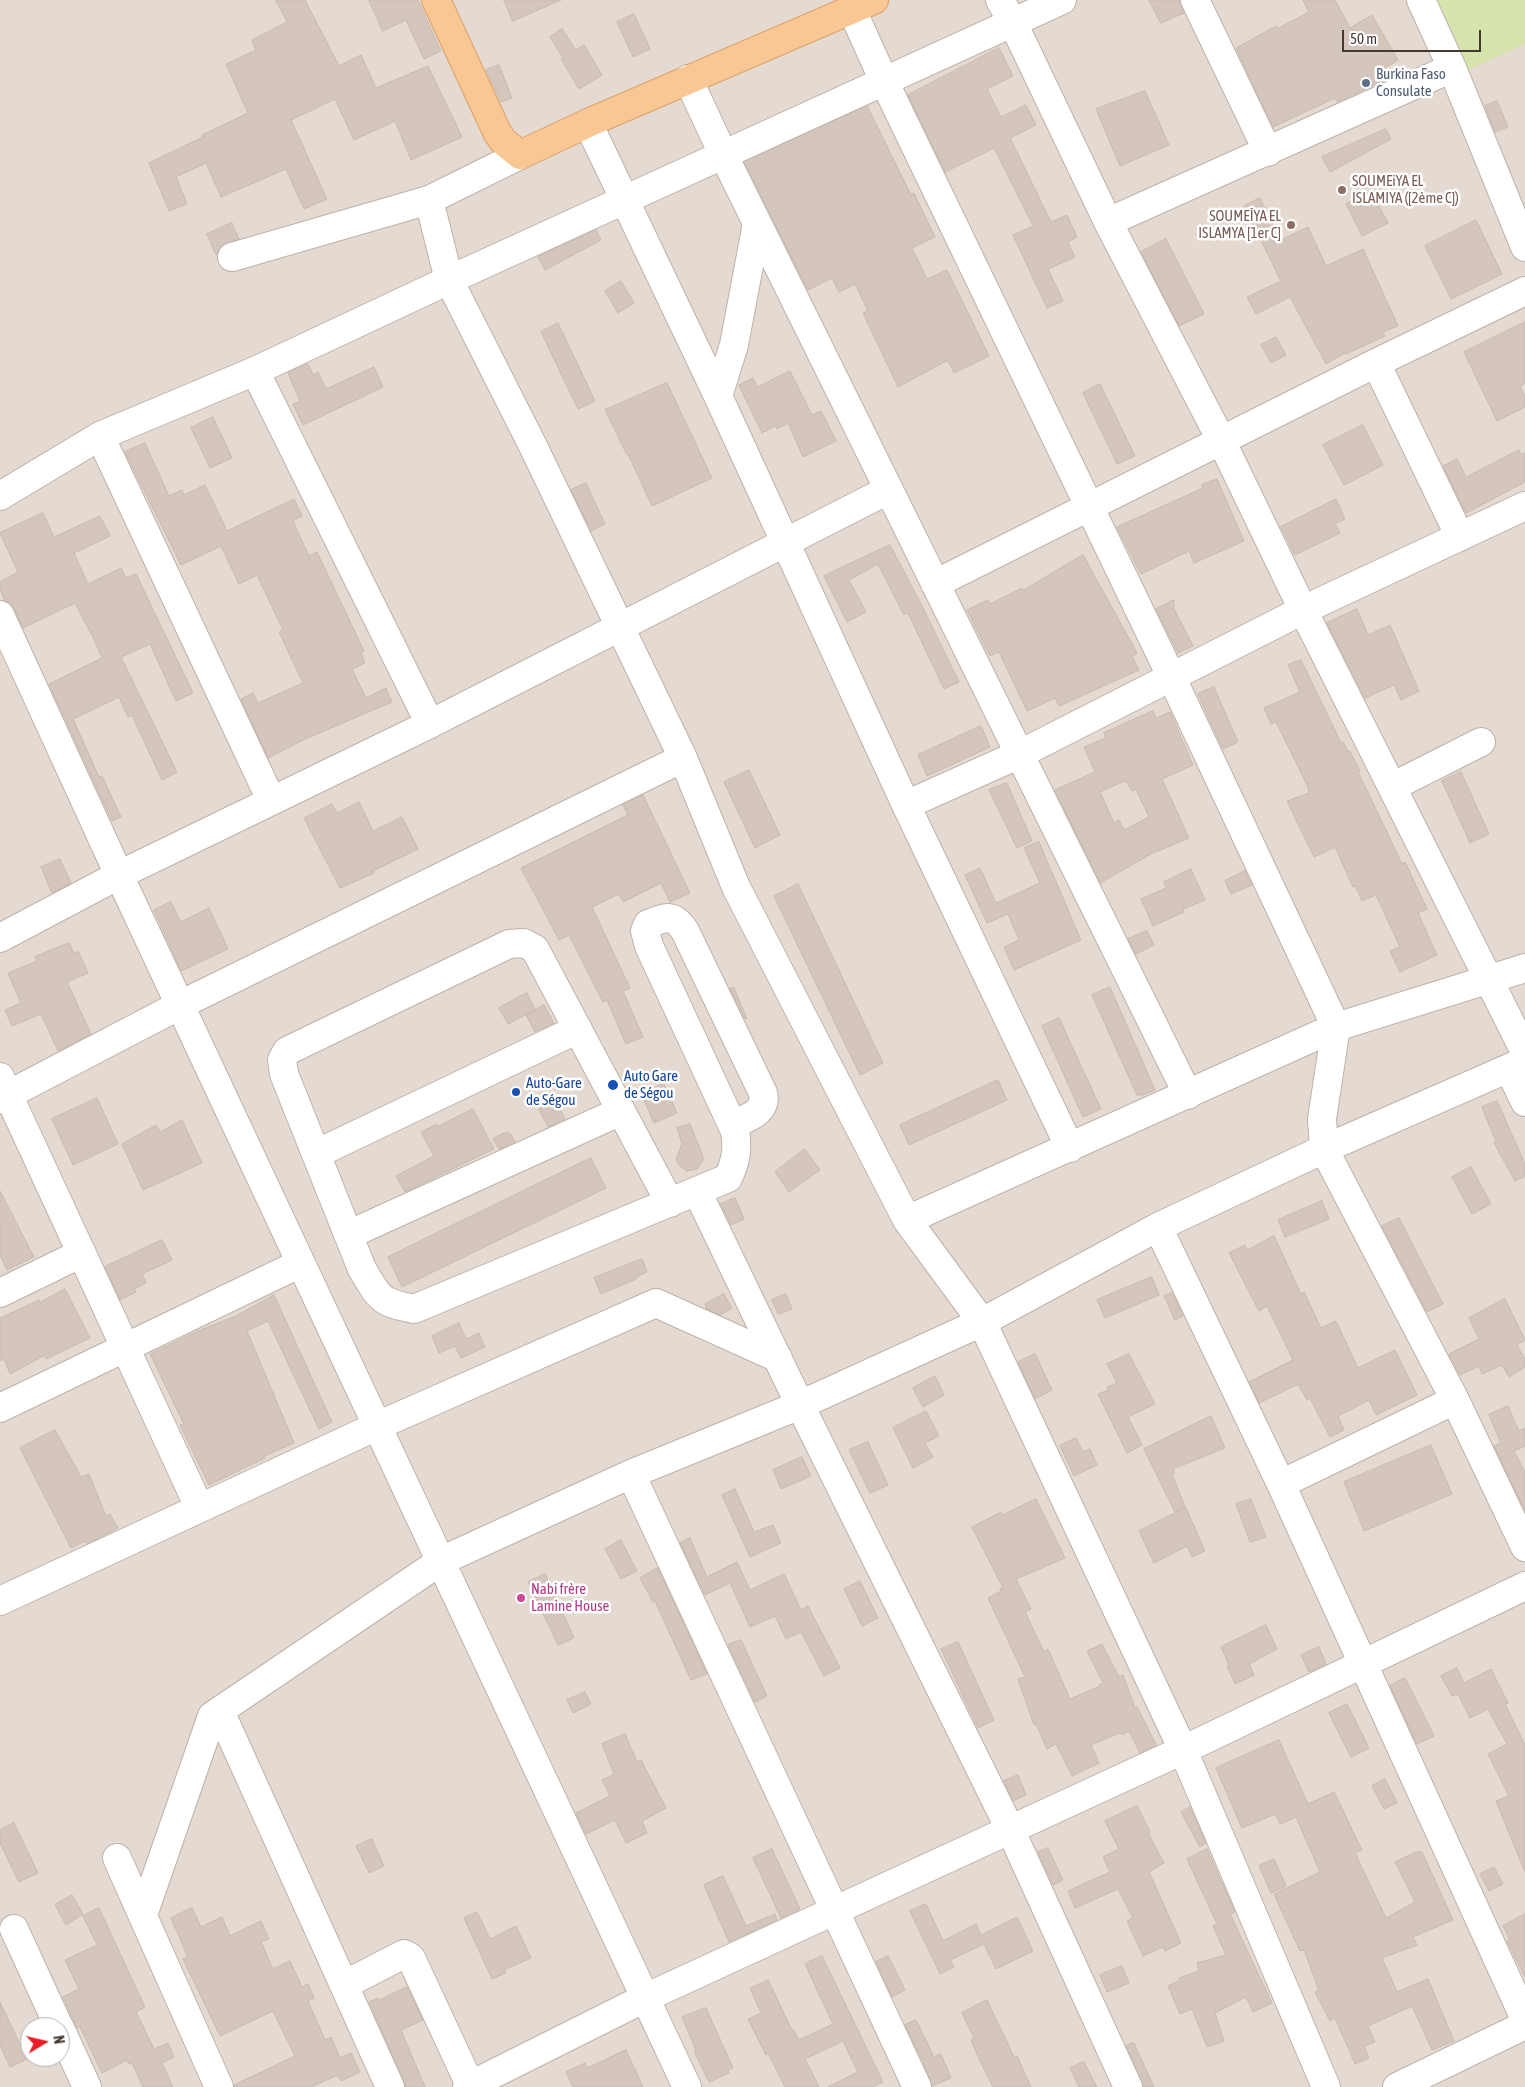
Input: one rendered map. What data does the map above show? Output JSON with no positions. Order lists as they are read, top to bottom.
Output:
{
  "places": [
    "Burkina Faso Consulate",
    "SOUMEiYA EL ISLAMIYA ([2ème C])",
    "SOUMEÎYA EL ISLAMYA [1er C]",
    "Auto Gare de Ségou",
    "Auto-Gare de Ségou",
    "Nabi frère Lamine House"
  ],
  "scale_bar": "50 m",
  "north": "right"
}
